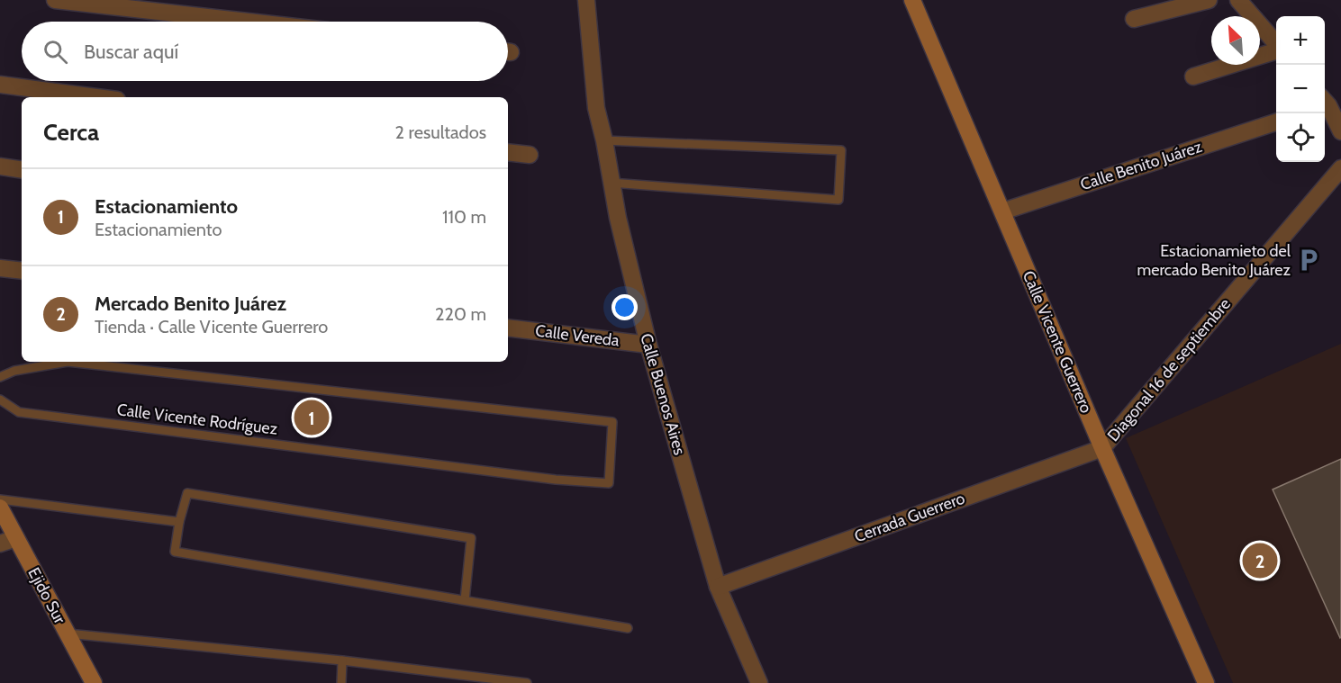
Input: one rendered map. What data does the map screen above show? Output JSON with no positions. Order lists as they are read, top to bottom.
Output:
{
  "streets": {
    "street": [
      "Calle Benito Juárez",
      "Calle Vereda",
      "Calle Vicente Guerrero",
      "Diagonal 16 de septiembre",
      "Calle Buenos Aires",
      "Cerrada Guerrero",
      "Ejido Sur"
    ],
    "lane": ["Calle Vicente Rodríguez"]
  },
  "crossings": [
    ["Calle Benito Juárez", "Calle Vicente Guerrero"],
    ["Calle Vereda", "Calle Buenos Aires"],
    ["Calle Vicente Guerrero", "Diagonal 16 de septiembre"],
    ["Calle Vicente Guerrero", "Cerrada Guerrero"],
    ["Diagonal 16 de septiembre", "Cerrada Guerrero"],
    ["Calle Buenos Aires", "Cerrada Guerrero"]
  ],
  "places": {
    "parking": ["Estacionamieto del mercado Benito Juárez"]
  },
  "north": "top left",
  "page": {
    "map_buttons": ["+", "−"],
    "search": "Buscar aquí",
    "heading": ["Cerca", "2 resultados"],
    "list": [
      {
        "mark": "1",
        "name": "Estacionamiento",
        "note": "Estacionamiento",
        "value": "110 m"
      },
      {
        "mark": "2",
        "name": "Mercado Benito Juárez",
        "note": "Tienda · Calle Vicente Guerrero",
        "value": "220 m"
      }
    ],
    "pins": ["1", "2"]
  }
}
